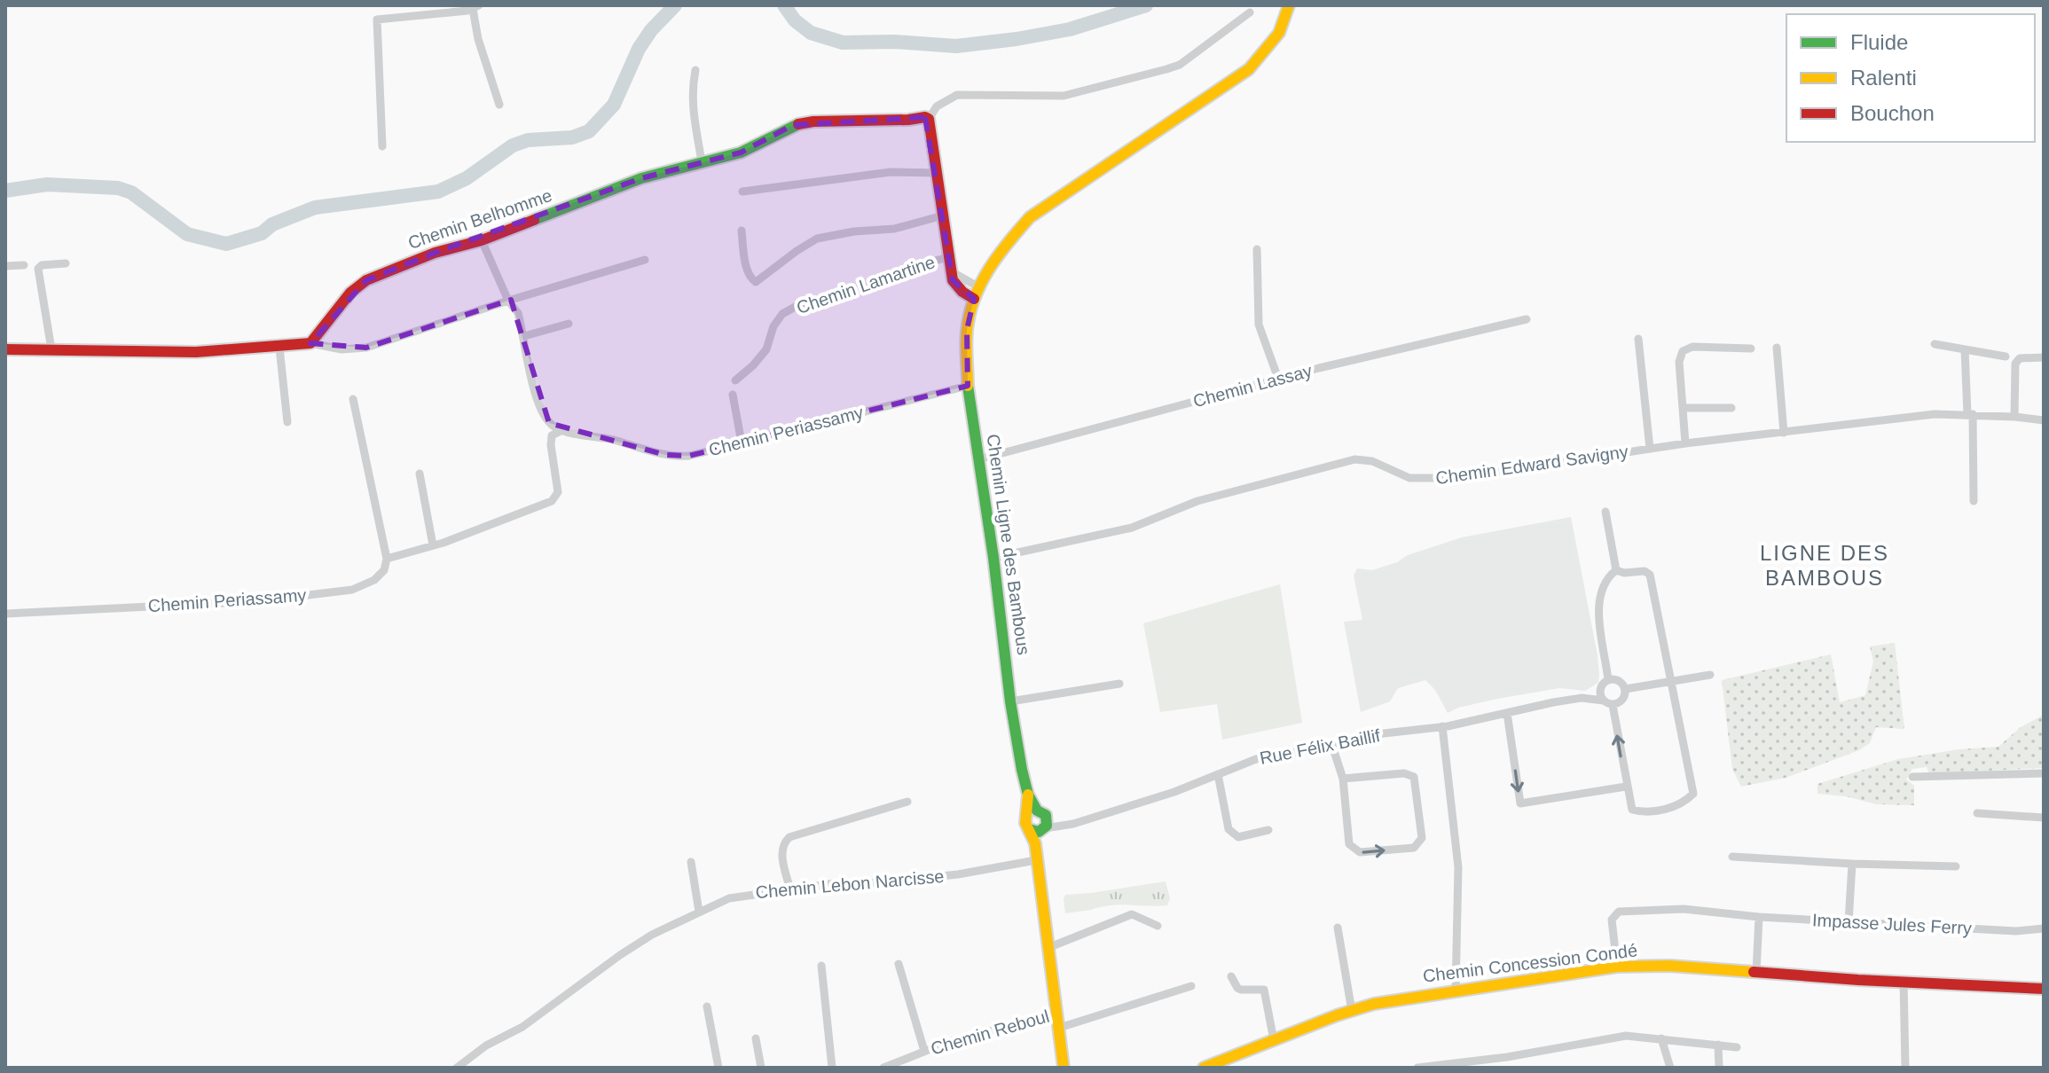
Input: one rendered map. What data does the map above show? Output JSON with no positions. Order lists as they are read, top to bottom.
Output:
{
  "streets": {
    "street": [
      "Chemin Belhomme",
      "Chemin Lamartine",
      "Chemin Lassay",
      "Chemin Periassamy",
      "Chemin Edward Savigny",
      "Chemin Ligne des Bambous",
      "Rue Félix Baillif",
      "Chemin Lebon Narcisse",
      "Impasse Jules Ferry",
      "Chemin Concession Condé",
      "Chemin Reboul"
    ]
  },
  "crossings": [
    ["Chemin Lassay", "Chemin Ligne des Bambous"],
    ["Chemin Periassamy", "Chemin Ligne des Bambous"],
    ["Chemin Edward Savigny", "Chemin Ligne des Bambous"],
    ["Chemin Ligne des Bambous", "Rue Félix Baillif"],
    ["Impasse Jules Ferry", "Chemin Concession Condé"]
  ],
  "districts": ["LIGNE DES BAMBOUS"],
  "legend": ["Fluide", "Ralenti", "Bouchon"]
}
